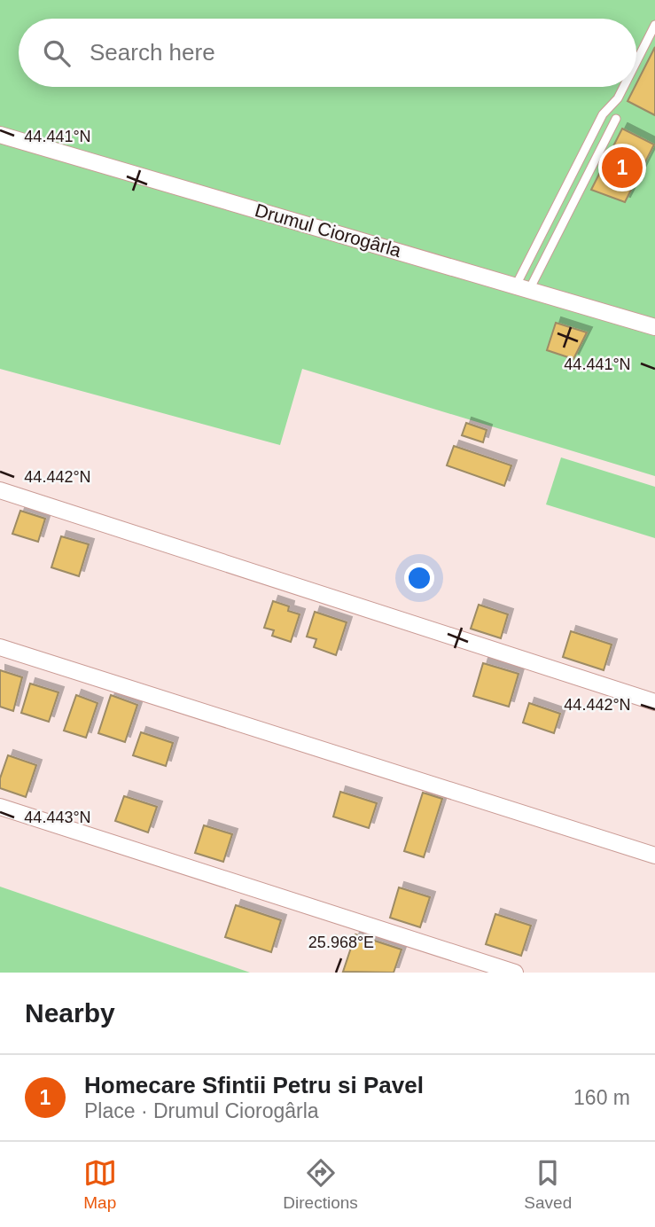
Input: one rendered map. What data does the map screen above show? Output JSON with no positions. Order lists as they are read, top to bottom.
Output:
{
  "streets": {
    "street": ["Drumul Ciorogârla"]
  },
  "page": {
    "search": "Search here",
    "pins": "1",
    "heading": "Nearby",
    "list": [
      {
        "mark": "1",
        "name": "Homecare Sfintii Petru si Pavel",
        "note": "Place · Drumul Ciorogârla",
        "value": "160 m"
      }
    ],
    "nav": ["Map", "Directions", "Saved"]
  },
  "coordinates": [
    "44.441°N",
    "44.442°N",
    "44.443°N",
    "25.968°E"
  ]
}
